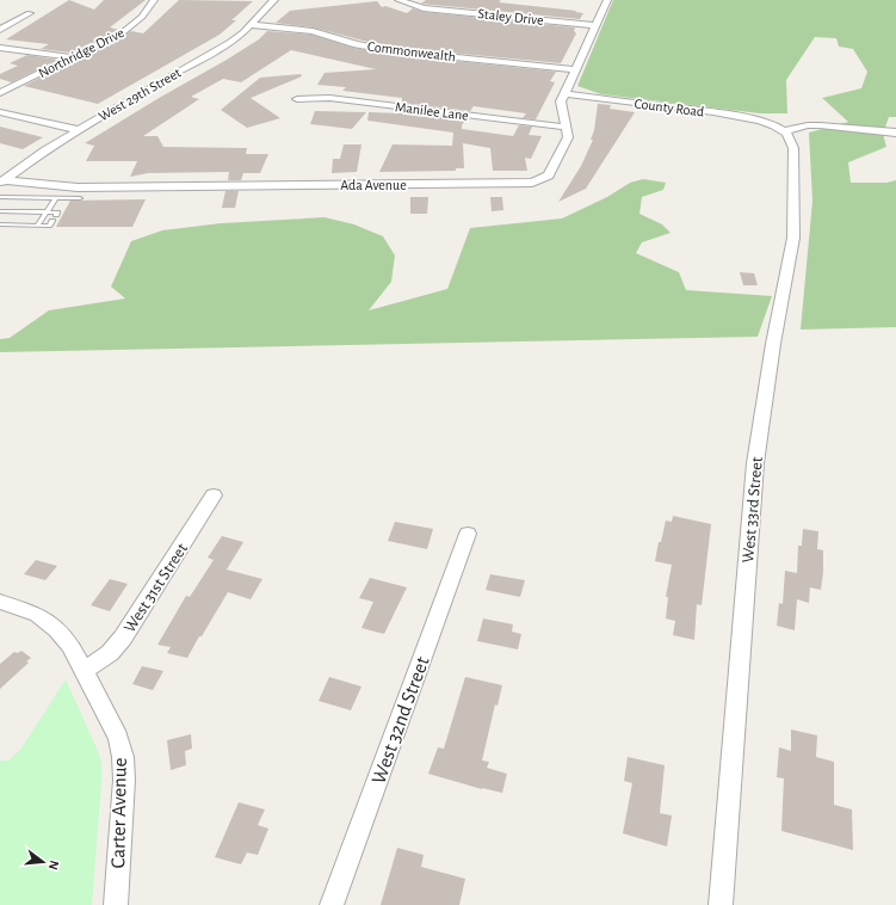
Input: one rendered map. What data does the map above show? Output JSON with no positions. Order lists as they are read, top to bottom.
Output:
{
  "streets": {
    "street": [
      "Staley Drive",
      "Commonwealth",
      "Northridge Drive",
      "West 29th Street",
      "County Road",
      "Manilee Lane",
      "Ada Avenue",
      "West 33rd Street",
      "West 31st Street",
      "West 32nd Street",
      "Carter Avenue"
    ]
  },
  "crossings": [
    ["Staley Drive", "Ada Avenue"],
    ["Commonwealth", "West 29th Street"],
    ["Commonwealth", "Ada Avenue"],
    ["West 29th Street", "Ada Avenue"],
    ["County Road", "Ada Avenue"],
    ["County Road", "West 33rd Street"],
    ["Manilee Lane", "Ada Avenue"],
    ["West 31st Street", "Carter Avenue"]
  ],
  "north": "right"
}
